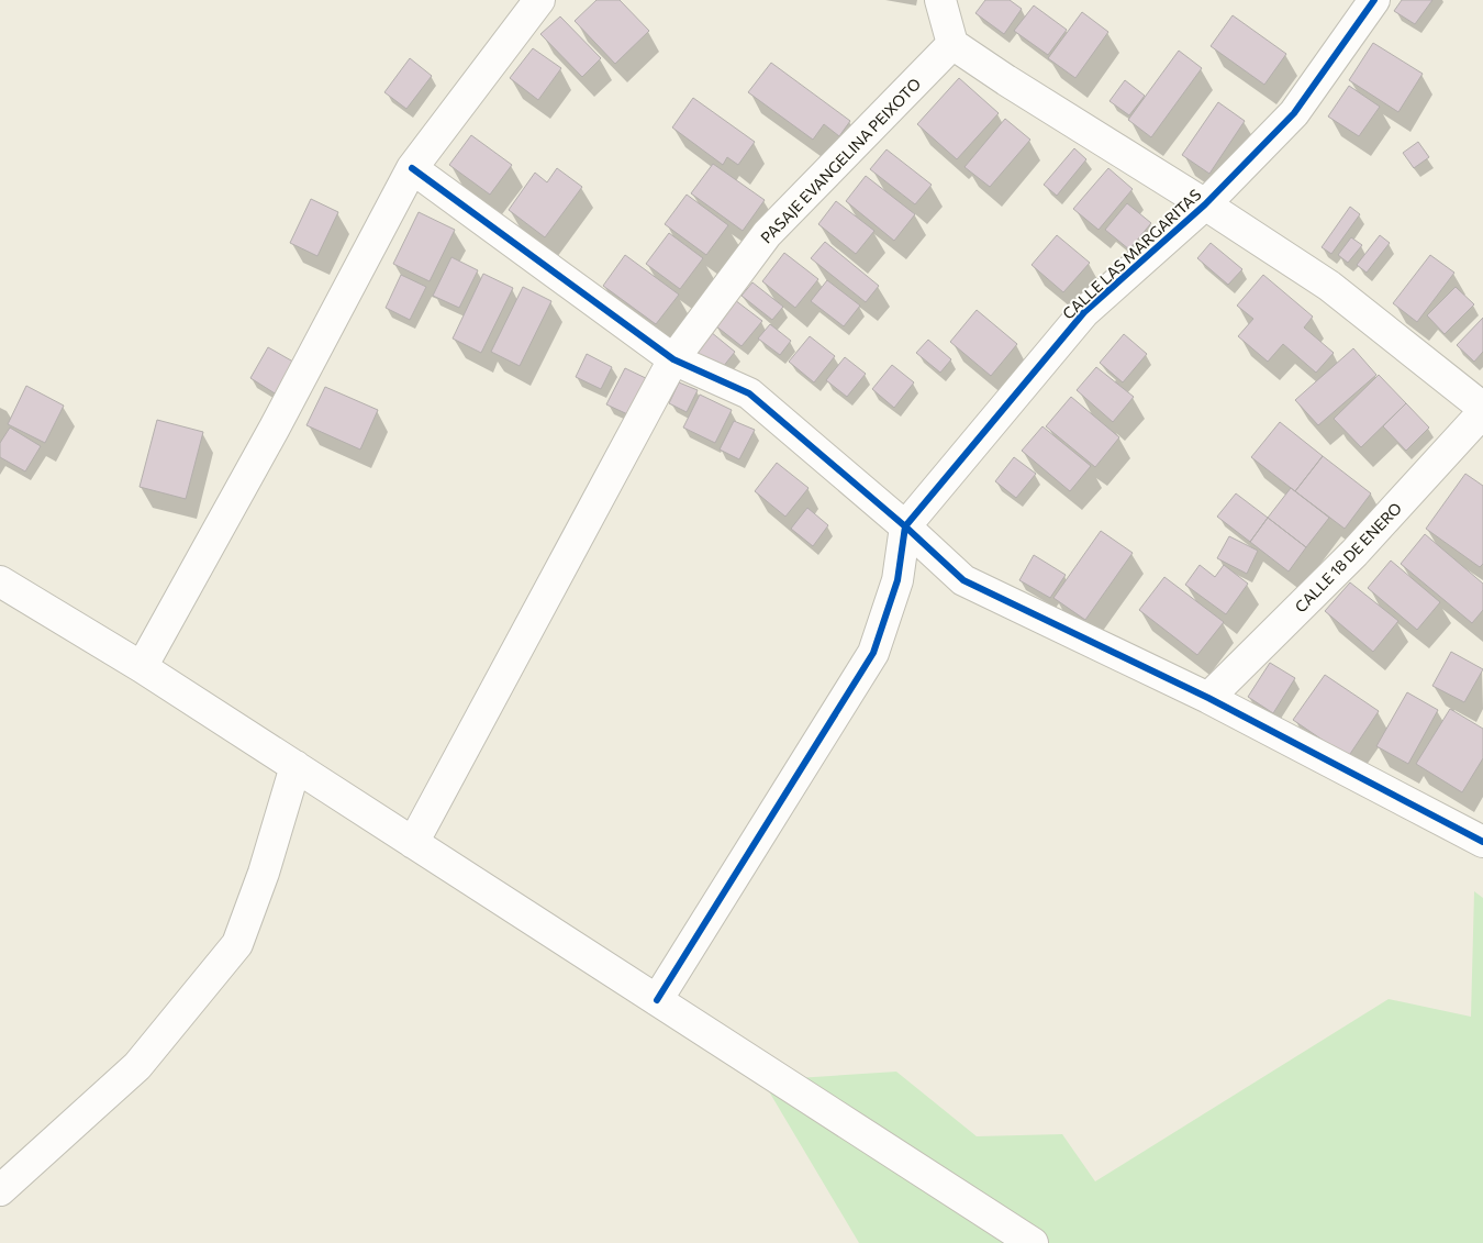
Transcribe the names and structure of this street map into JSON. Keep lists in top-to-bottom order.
{
  "streets": {
    "street": ["PASAJE EVANGELINA PEIXOTO", "CALLE LAS MARGARITAS", "CALLE 18 DE ENERO"]
  }
}
